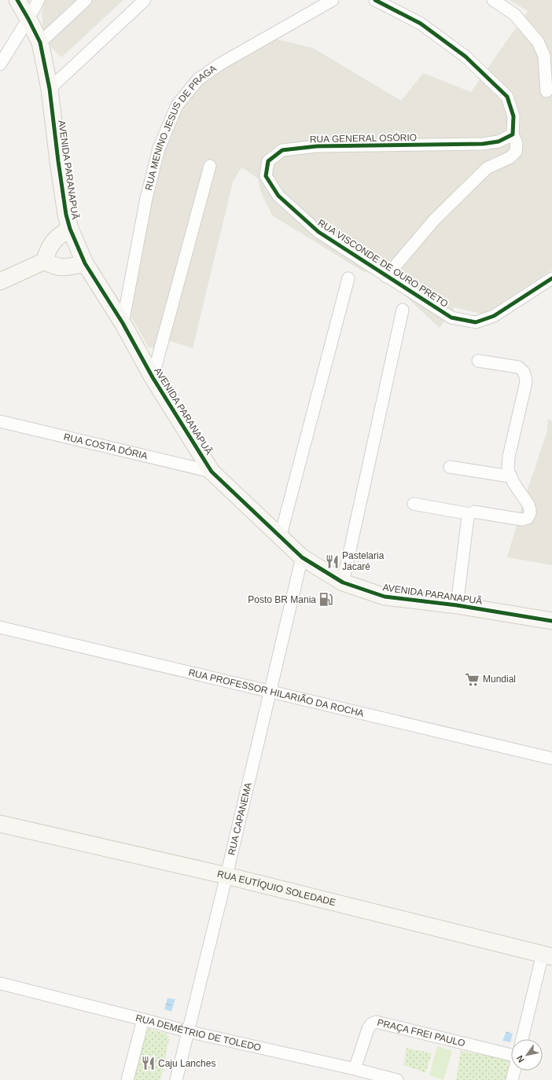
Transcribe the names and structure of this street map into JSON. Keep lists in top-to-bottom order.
{
  "streets": {
    "street": [
      "RUA MENINO JESUS DE PRAGA",
      "RUA GENERAL OSÓRIO",
      "AVENIDA PARANAPUÃ",
      "RUA VISCONDE DE OURO PRETO",
      "RUA COSTA DÓRIA",
      "RUA PROFESSOR HILARIÃO DA ROCHA",
      "RUA CAPANEMA",
      "RUA EUTÍQUIO SOLEDADE",
      "RUA DEMÉTRIO DE TOLEDO",
      "PRAÇA FREI PAULO"
    ]
  },
  "crossings": [
    ["RUA MENINO JESUS DE PRAGA", "AVENIDA PARANAPUÃ"],
    ["RUA GENERAL OSÓRIO", "RUA VISCONDE DE OURO PRETO"],
    ["AVENIDA PARANAPUÃ", "RUA COSTA DÓRIA"],
    ["AVENIDA PARANAPUÃ", "RUA CAPANEMA"],
    ["RUA PROFESSOR HILARIÃO DA ROCHA", "RUA CAPANEMA"],
    ["RUA CAPANEMA", "RUA EUTÍQUIO SOLEDADE"],
    ["RUA CAPANEMA", "RUA DEMÉTRIO DE TOLEDO"],
    ["RUA DEMÉTRIO DE TOLEDO", "PRAÇA FREI PAULO"]
  ],
  "places": {
    "restaurant": ["Pastelaria Jacaré", "Caju Lanches"],
    "fuel station": ["Posto BR Mania"],
    "supermarket": ["Mundial"]
  },
  "north": "bottom left"
}
